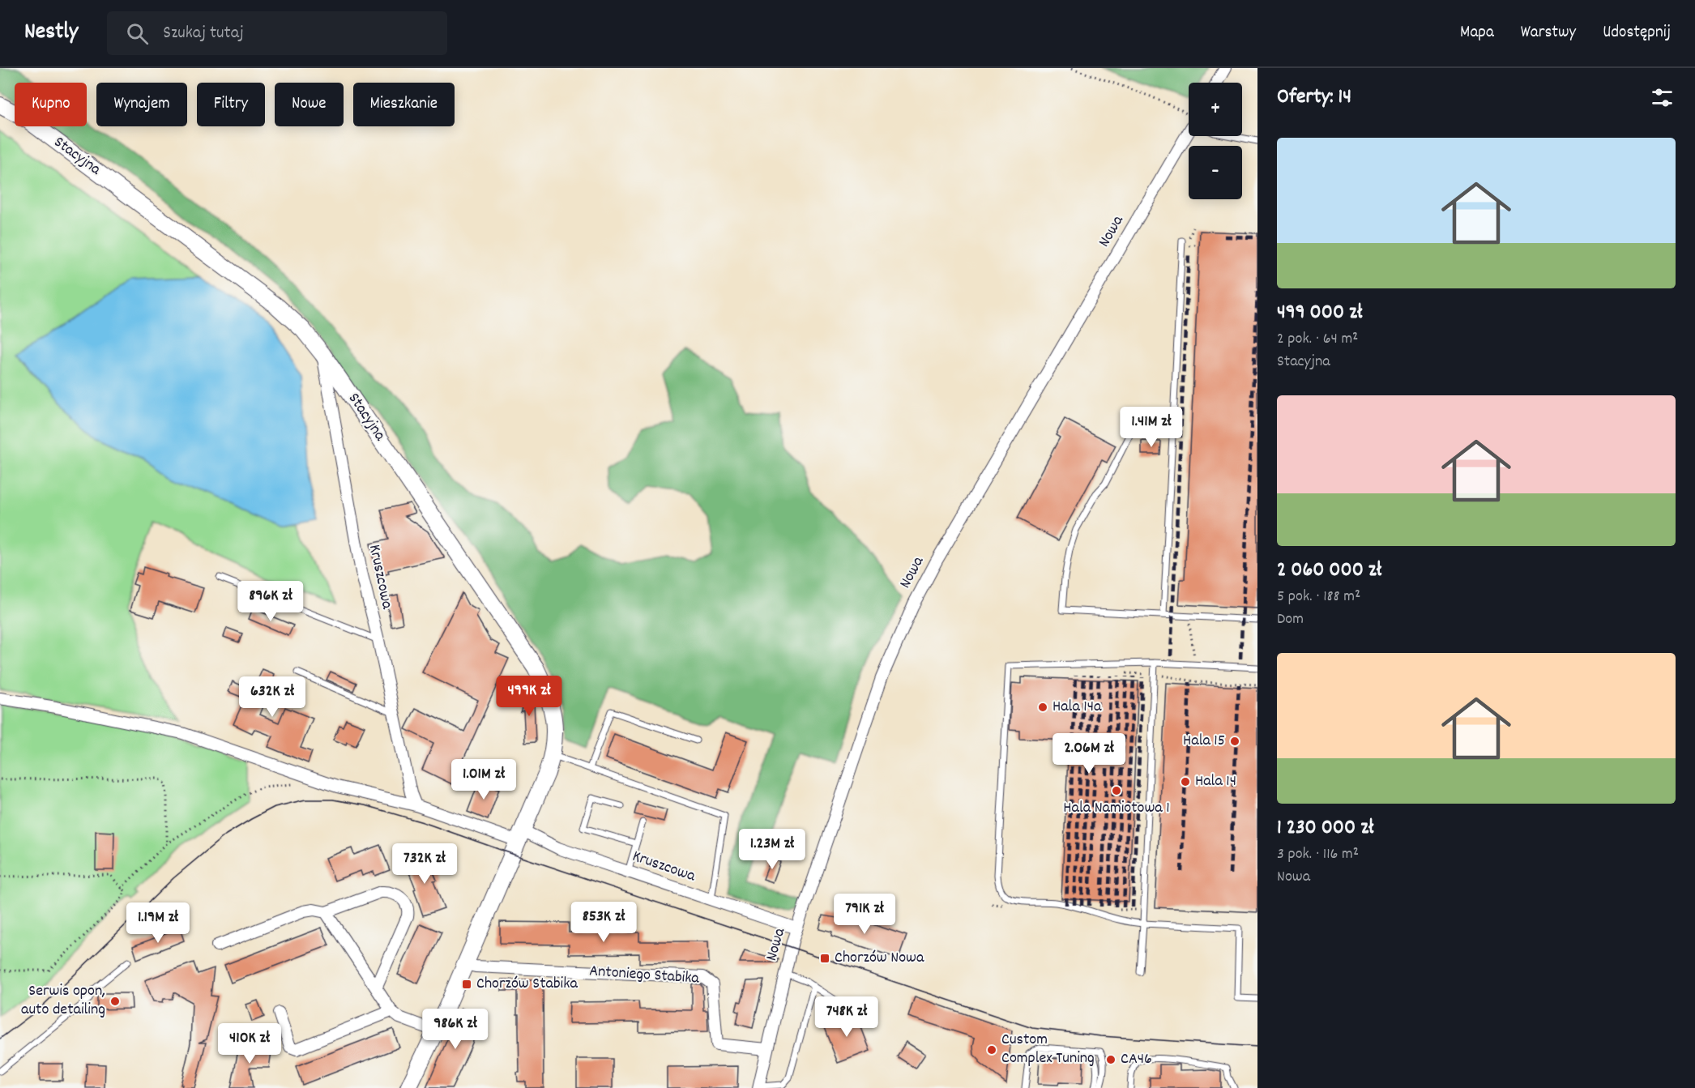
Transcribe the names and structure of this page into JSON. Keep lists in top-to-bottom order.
{
  "streets": {
    "street": [
      "Stacyjna",
      "Nowa",
      "Kruszcowa",
      "Antoniego Stabika"
    ]
  },
  "crossings": [
    ["Stacyjna", "Kruszcowa"],
    ["Nowa", "Kruszcowa"],
    ["Nowa", "Antoniego Stabika"]
  ],
  "places": {
    "other": [
      "Hala 14a",
      "Hala 15",
      "Hala 14",
      "Hala Namiotowa 1",
      "Serwis opon, auto detailing",
      "Custom Complex Tuning",
      "CA46"
    ],
    "transit": ["Chorzów Nowa", "Chorzów Stabika"]
  },
  "page": {
    "header": "Nestly",
    "search": "Szukaj tutaj",
    "nav": ["Mapa", "Warstwy", "Udostępnij"],
    "heading": "Oferty: 14",
    "map_buttons": ["+", "−"],
    "chip": [
      "Kupno",
      "Wynajem",
      "Filtry",
      "Nowe",
      "Mieszkanie"
    ],
    "list": [
      {
        "name": "499 000 zł",
        "note": "2 pok. · 64 m² · Stacyjna"
      },
      {
        "name": "2 060 000 zł",
        "note": "5 pok. · 188 m² · Dom"
      },
      {
        "name": "1 230 000 zł",
        "note": "3 pok. · 116 m² · Nowa"
      }
    ],
    "price": [
      "1.41M zł",
      "896K zł",
      "499K zł",
      "632K zł",
      "2.06M zł",
      "1.01M zł",
      "1.23M zł",
      "732K zł",
      "791K zł",
      "853K zł",
      "1.19M zł",
      "748K zł",
      "986K zł",
      "410K zł"
    ]
  }
}
